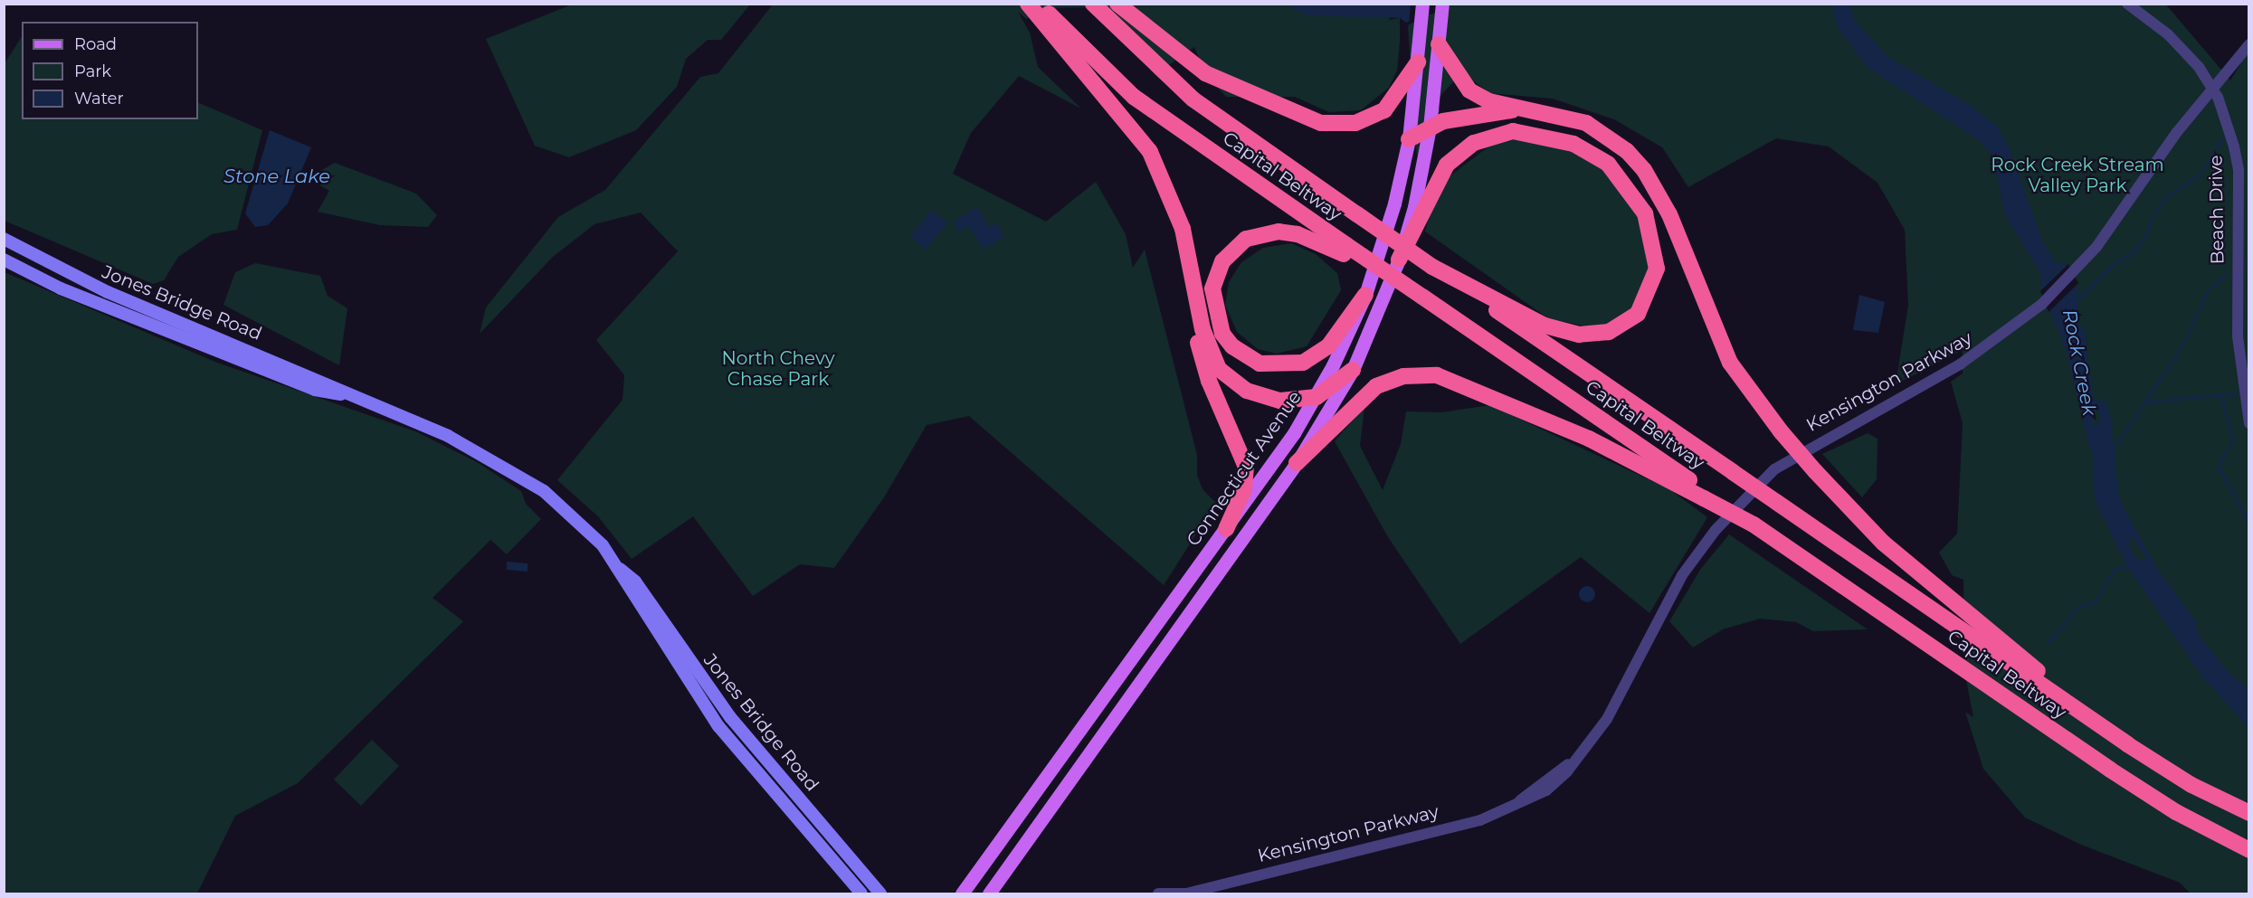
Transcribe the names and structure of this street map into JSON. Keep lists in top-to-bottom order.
{
  "streets": {
    "highway": ["Capital Beltway"],
    "main road": ["Jones Bridge Road", "Connecticut Avenue"],
    "street": ["Beach Drive", "Kensington Parkway"]
  },
  "crossings": [
    ["Beach Drive", "Kensington Parkway"]
  ],
  "water": ["Stone Lake", "Rock Creek"],
  "parks": ["Rock Creek Stream Valley Park", "North Chevy Chase Park"],
  "legend": ["Road", "Park", "Water"]
}
